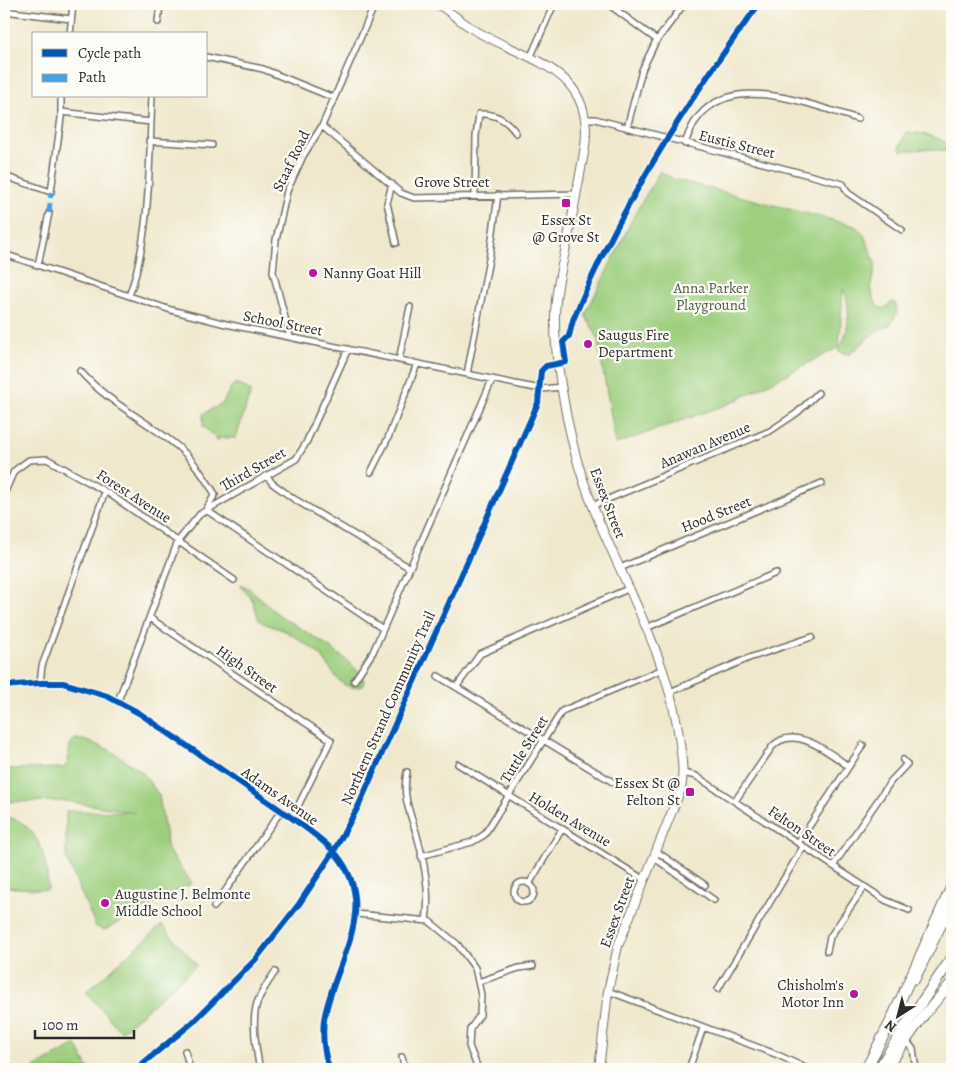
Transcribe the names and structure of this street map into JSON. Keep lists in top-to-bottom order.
{
  "streets": {
    "main road": ["Essex Street"],
    "street": [
      "Eustis Street",
      "Staaf Road",
      "Grove Street",
      "School Street",
      "Anawan Avenue",
      "Third Street",
      "Forest Avenue",
      "Hood Street",
      "High Street",
      "Tuttle Street",
      "Adams Avenue",
      "Holden Avenue",
      "Felton Street"
    ],
    "cycle path": ["Northern Strand Community Trail"]
  },
  "crossings": [
    ["Eustis Street", "Essex Street"],
    ["Staaf Road", "Grove Street"],
    ["Staaf Road", "School Street"],
    ["Grove Street", "Essex Street"],
    ["School Street", "Third Street"],
    ["School Street", "Essex Street"],
    ["Anawan Avenue", "Essex Street"],
    ["Third Street", "Forest Avenue"],
    ["Third Street", "High Street"],
    ["Third Street", "Adams Avenue"],
    ["Essex Street", "Hood Street"],
    ["Essex Street", "Tuttle Street"],
    ["Essex Street", "Holden Avenue"],
    ["Essex Street", "Felton Street"],
    ["High Street", "Adams Avenue"],
    ["Tuttle Street", "Holden Avenue"]
  ],
  "parks": ["Anna Parker Playground"],
  "places": {
    "transit": ["Essex St @ Grove St", "Essex St @ Felton St"],
    "other": [
      "Nanny Goat Hill",
      "Saugus Fire Department",
      "Augustine J. Belmonte Middle School",
      "Chisholm's Motor Inn"
    ]
  },
  "legend": ["Cycle path", "Path"],
  "scale_bar": "100 m",
  "north": "bottom left"
}
